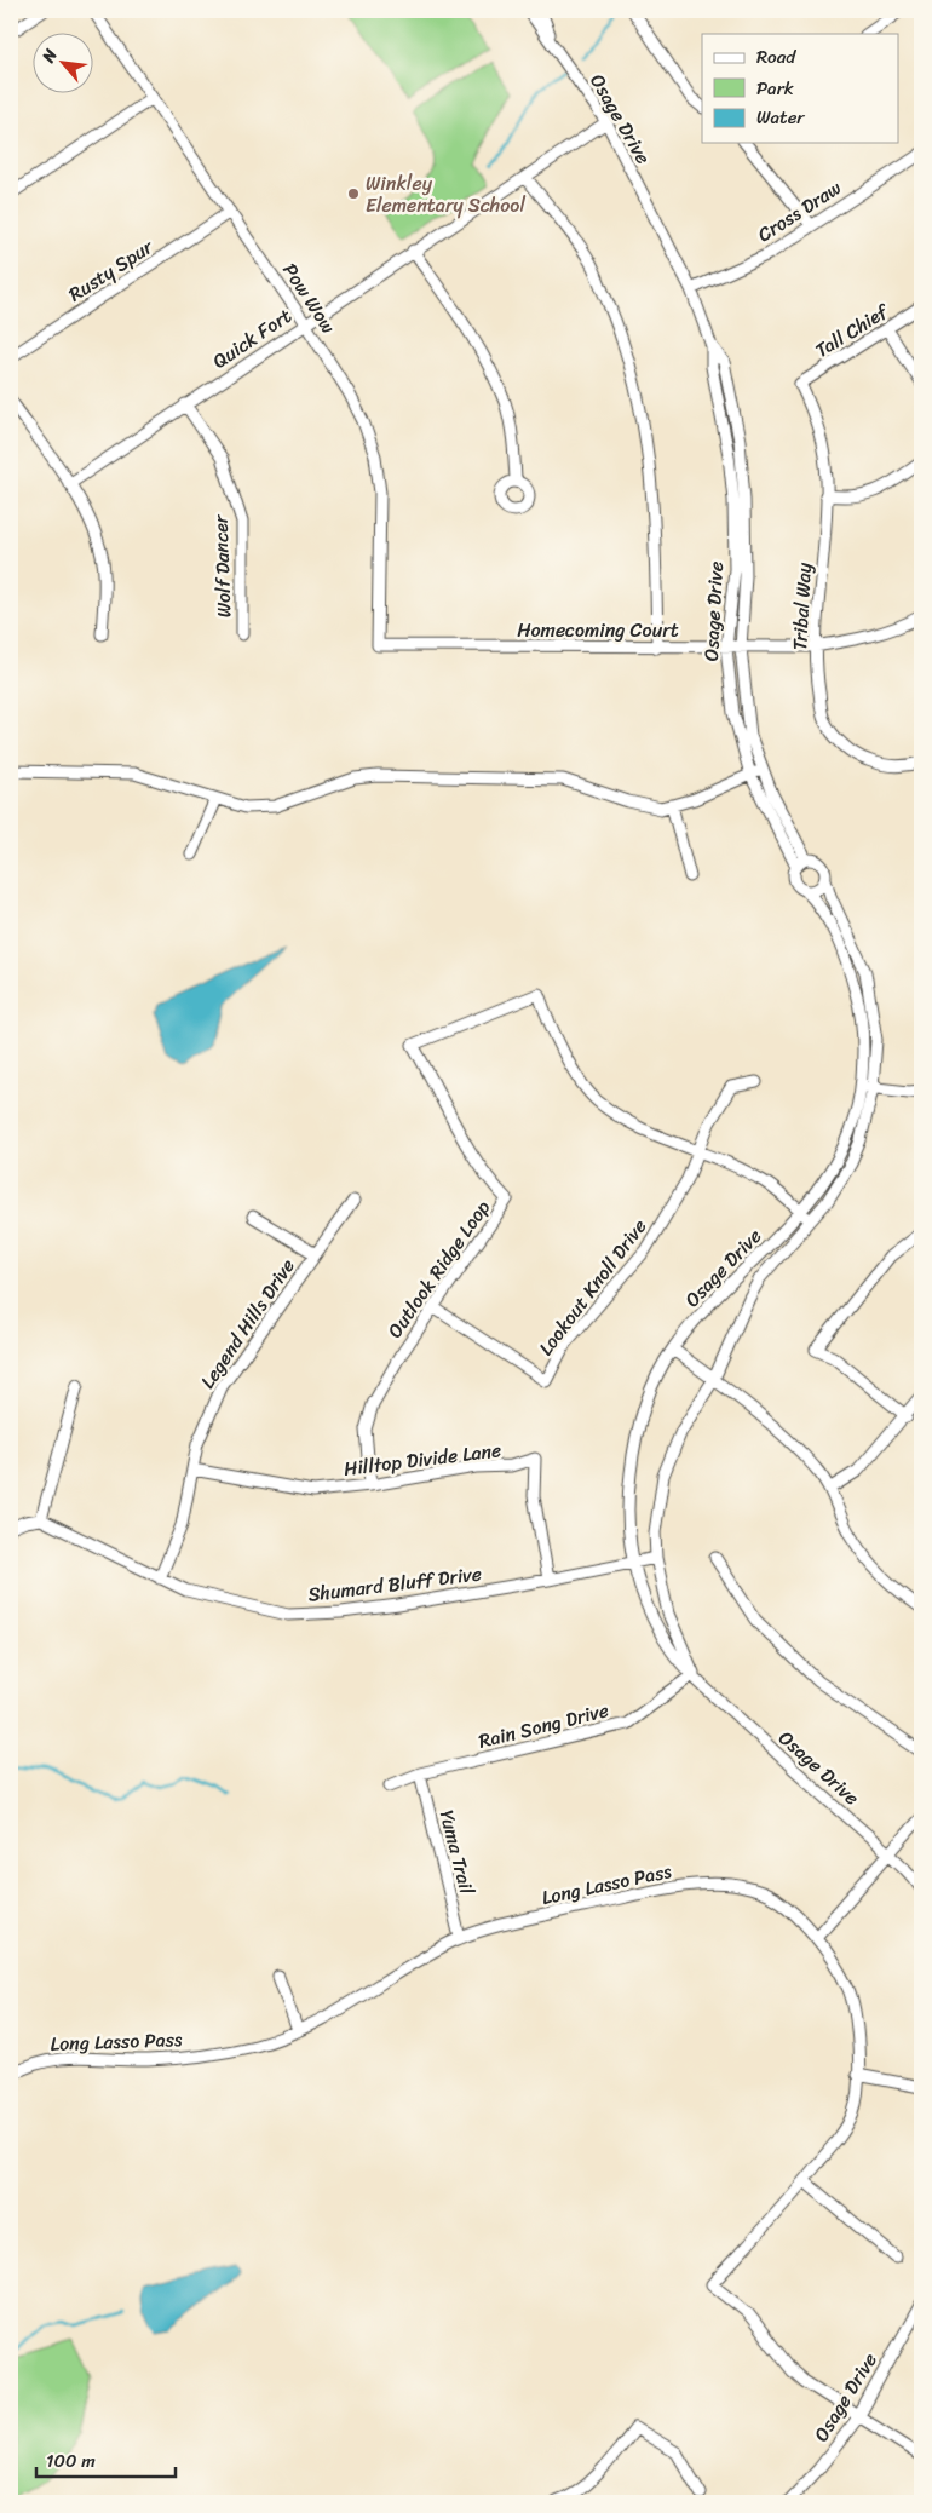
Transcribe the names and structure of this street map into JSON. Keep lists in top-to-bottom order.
{
  "streets": {
    "street": [
      "Osage Drive",
      "Cross Draw",
      "Rusty Spur",
      "Pow Wow",
      "Tall Chief",
      "Quick Fort",
      "Wolf Dancer",
      "Tribal Way",
      "Homecoming Court",
      "Outlook Ridge Loop",
      "Lookout Knoll Drive",
      "Legend Hills Drive",
      "Hilltop Divide Lane",
      "Shumard Bluff Drive",
      "Rain Song Drive",
      "Yuma Trail",
      "Long Lasso Pass"
    ]
  },
  "crossings": [
    ["Osage Drive", "Cross Draw"],
    ["Osage Drive", "Quick Fort"],
    ["Osage Drive", "Homecoming Court"],
    ["Osage Drive", "Shumard Bluff Drive"],
    ["Osage Drive", "Rain Song Drive"],
    ["Osage Drive", "Long Lasso Pass"],
    ["Rusty Spur", "Pow Wow"],
    ["Pow Wow", "Quick Fort"],
    ["Pow Wow", "Homecoming Court"],
    ["Tall Chief", "Tribal Way"],
    ["Quick Fort", "Wolf Dancer"],
    ["Tribal Way", "Homecoming Court"],
    ["Outlook Ridge Loop", "Lookout Knoll Drive"],
    ["Outlook Ridge Loop", "Hilltop Divide Lane"],
    ["Legend Hills Drive", "Hilltop Divide Lane"],
    ["Legend Hills Drive", "Shumard Bluff Drive"],
    ["Hilltop Divide Lane", "Shumard Bluff Drive"],
    ["Rain Song Drive", "Yuma Trail"],
    ["Yuma Trail", "Long Lasso Pass"]
  ],
  "places": ["Winkley Elementary School"],
  "legend": ["Road", "Park", "Water"],
  "scale_bar": "100 m",
  "north": "top left"
}
